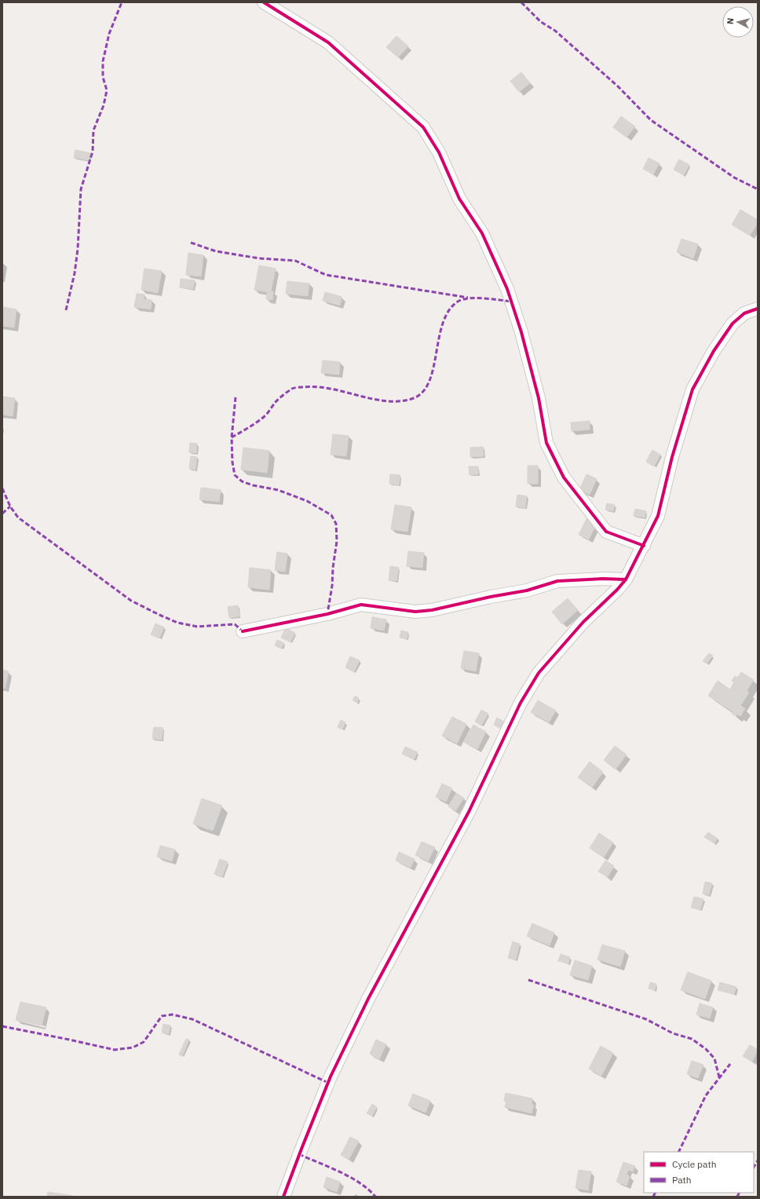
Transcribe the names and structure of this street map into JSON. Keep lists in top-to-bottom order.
{
  "legend": ["Cycle path", "Path"],
  "north": "left"
}
